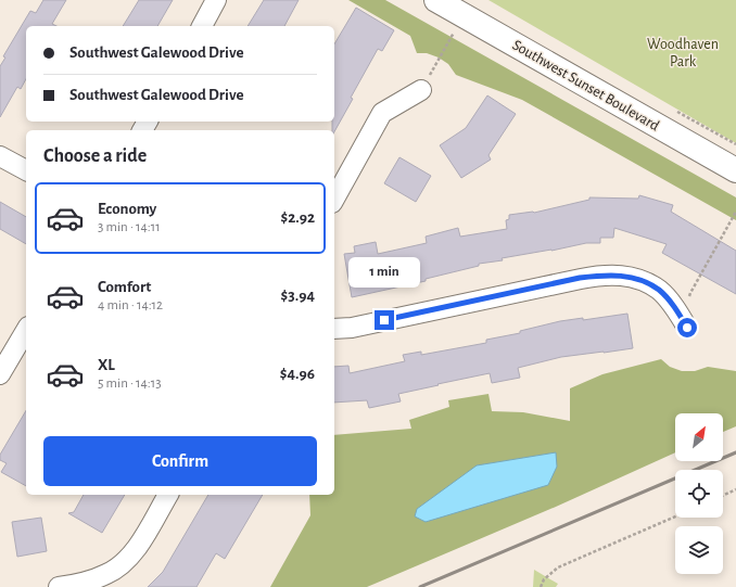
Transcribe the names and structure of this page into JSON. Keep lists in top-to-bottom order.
{
  "streets": {
    "main road": ["Southwest Sunset Boulevard"]
  },
  "parks": ["Woodhaven Park"],
  "north": "top right",
  "page": {
    "banner": ["Southwest Galewood Drive", "Southwest Galewood Drive"],
    "heading": "Choose a ride",
    "list": [
      {
        "name": "Economy",
        "note": "3 min · 14:11",
        "value": "$2.92"
      },
      {
        "name": "Comfort",
        "note": "4 min · 14:12",
        "value": "$3.94"
      },
      {
        "name": "XL",
        "note": "5 min · 14:13",
        "value": "$4.96"
      }
    ],
    "bubble": "1 min",
    "buttons": "Confirm"
  }
}
